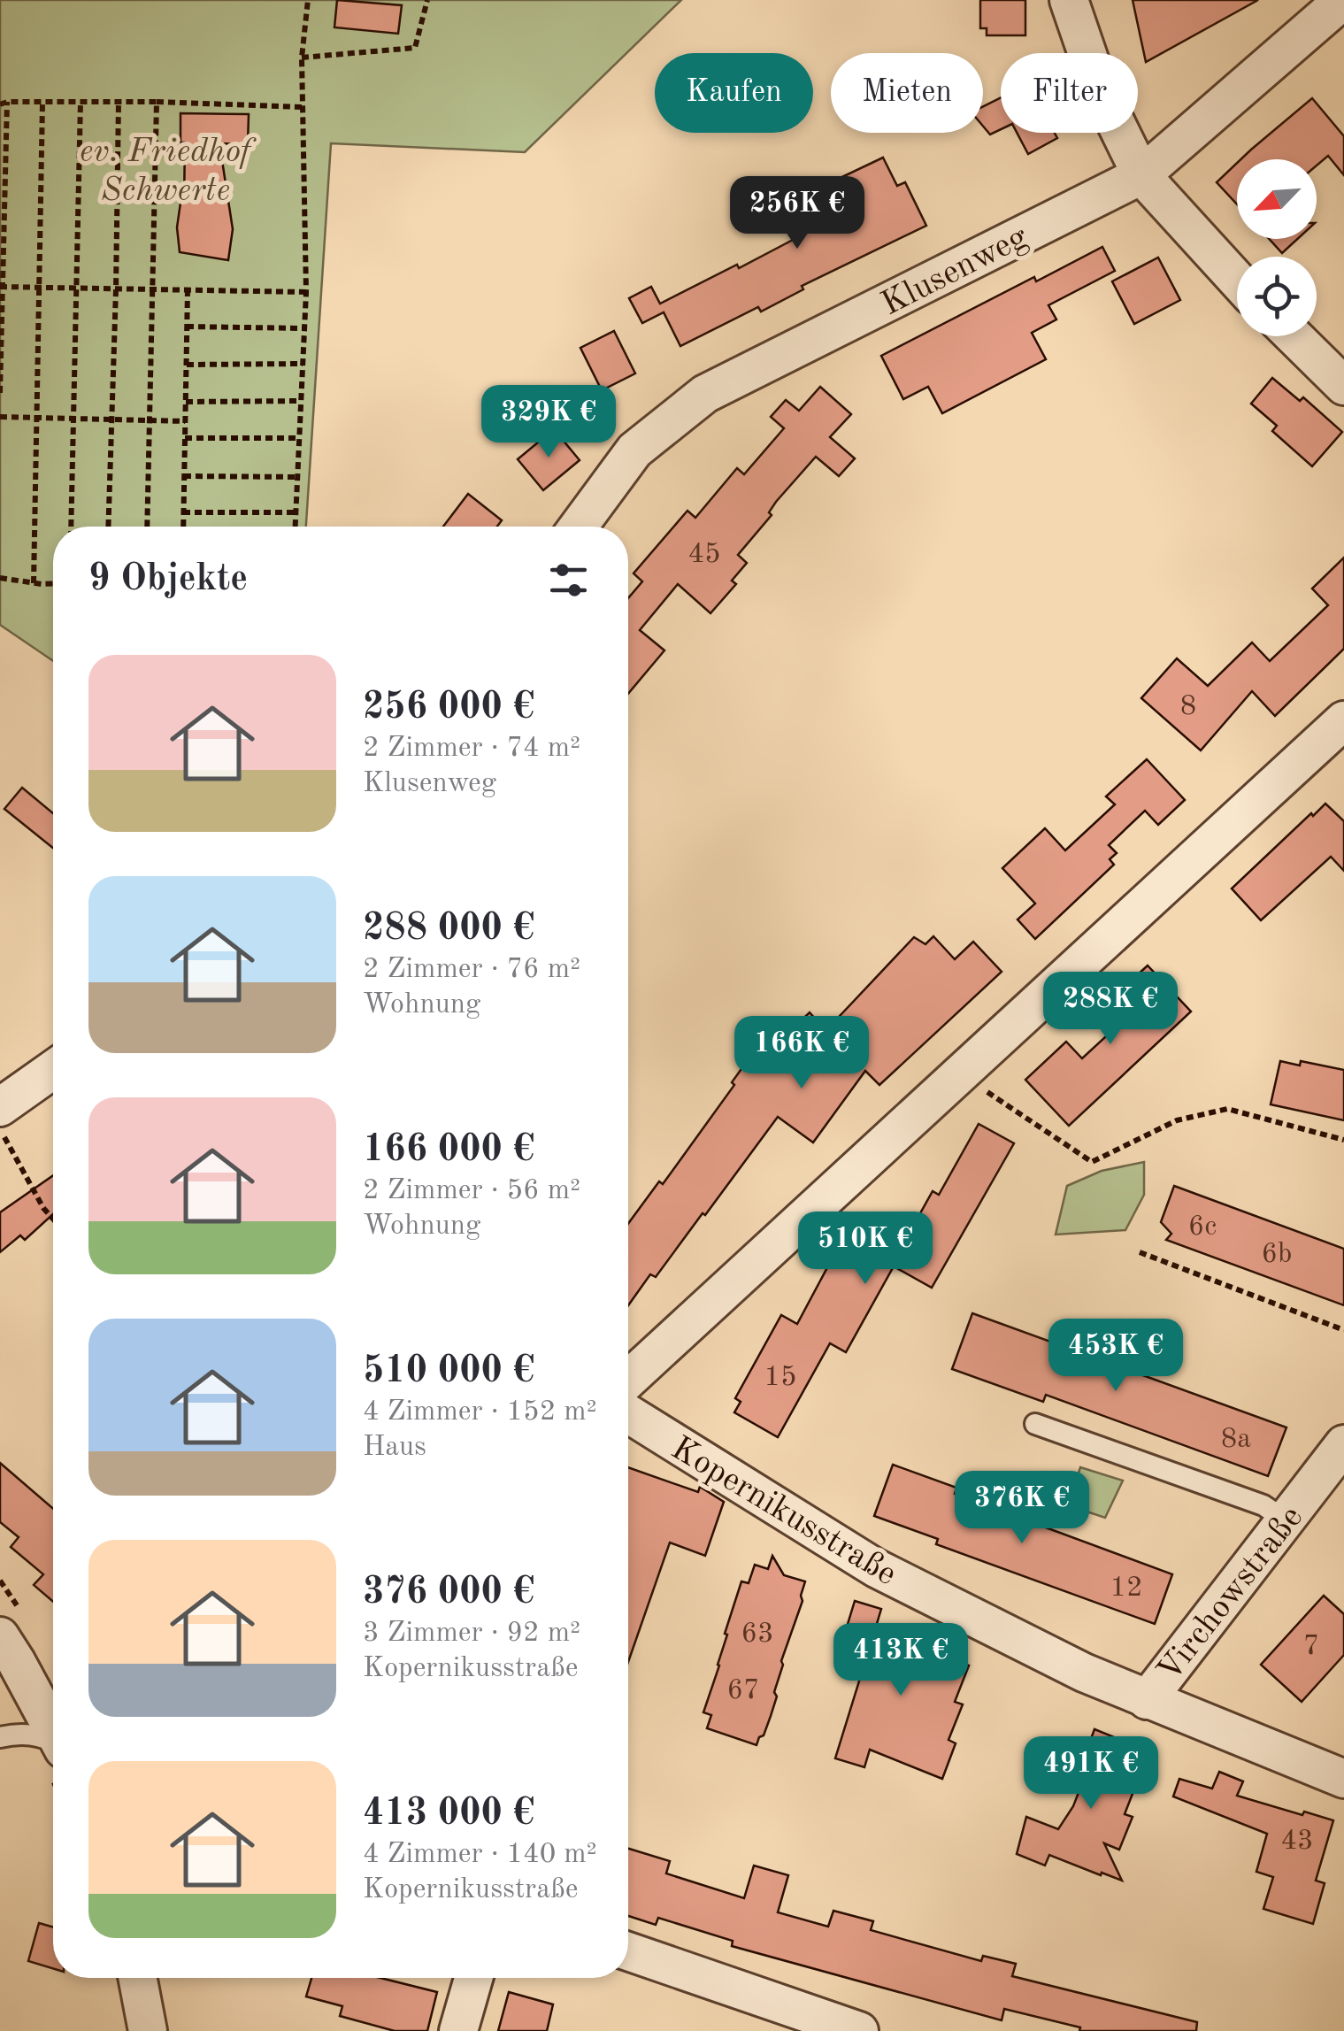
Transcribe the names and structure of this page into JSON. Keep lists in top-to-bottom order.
{
  "streets": {
    "street": ["Klusenweg", "Kopernikusstraße", "Virchowstraße"]
  },
  "crossings": [
    ["Kopernikusstraße", "Virchowstraße"]
  ],
  "parks": ["ev. Friedhof Schwerte"],
  "house_numbers": [
    "45",
    "8",
    "6c",
    "6b",
    "15",
    "8a",
    "12",
    "63",
    "7",
    "67",
    "43"
  ],
  "north": "bottom left",
  "page": {
    "chip": ["Kaufen", "Mieten", "Filter"],
    "price": [
      "256K €",
      "329K €",
      "288K €",
      "166K €",
      "510K €",
      "453K €",
      "376K €",
      "413K €",
      "491K €"
    ],
    "heading": "9 Objekte",
    "list": [
      {
        "name": "256 000 €",
        "note": "2 Zimmer · 74 m² · Klusenweg"
      },
      {
        "name": "288 000 €",
        "note": "2 Zimmer · 76 m² · Wohnung"
      },
      {
        "name": "166 000 €",
        "note": "2 Zimmer · 56 m² · Wohnung"
      },
      {
        "name": "510 000 €",
        "note": "4 Zimmer · 152 m² · Haus"
      },
      {
        "name": "376 000 €",
        "note": "3 Zimmer · 92 m² · Kopernikusstraße"
      },
      {
        "name": "413 000 €",
        "note": "4 Zimmer · 140 m² · Kopernikusstraße"
      }
    ]
  }
}
